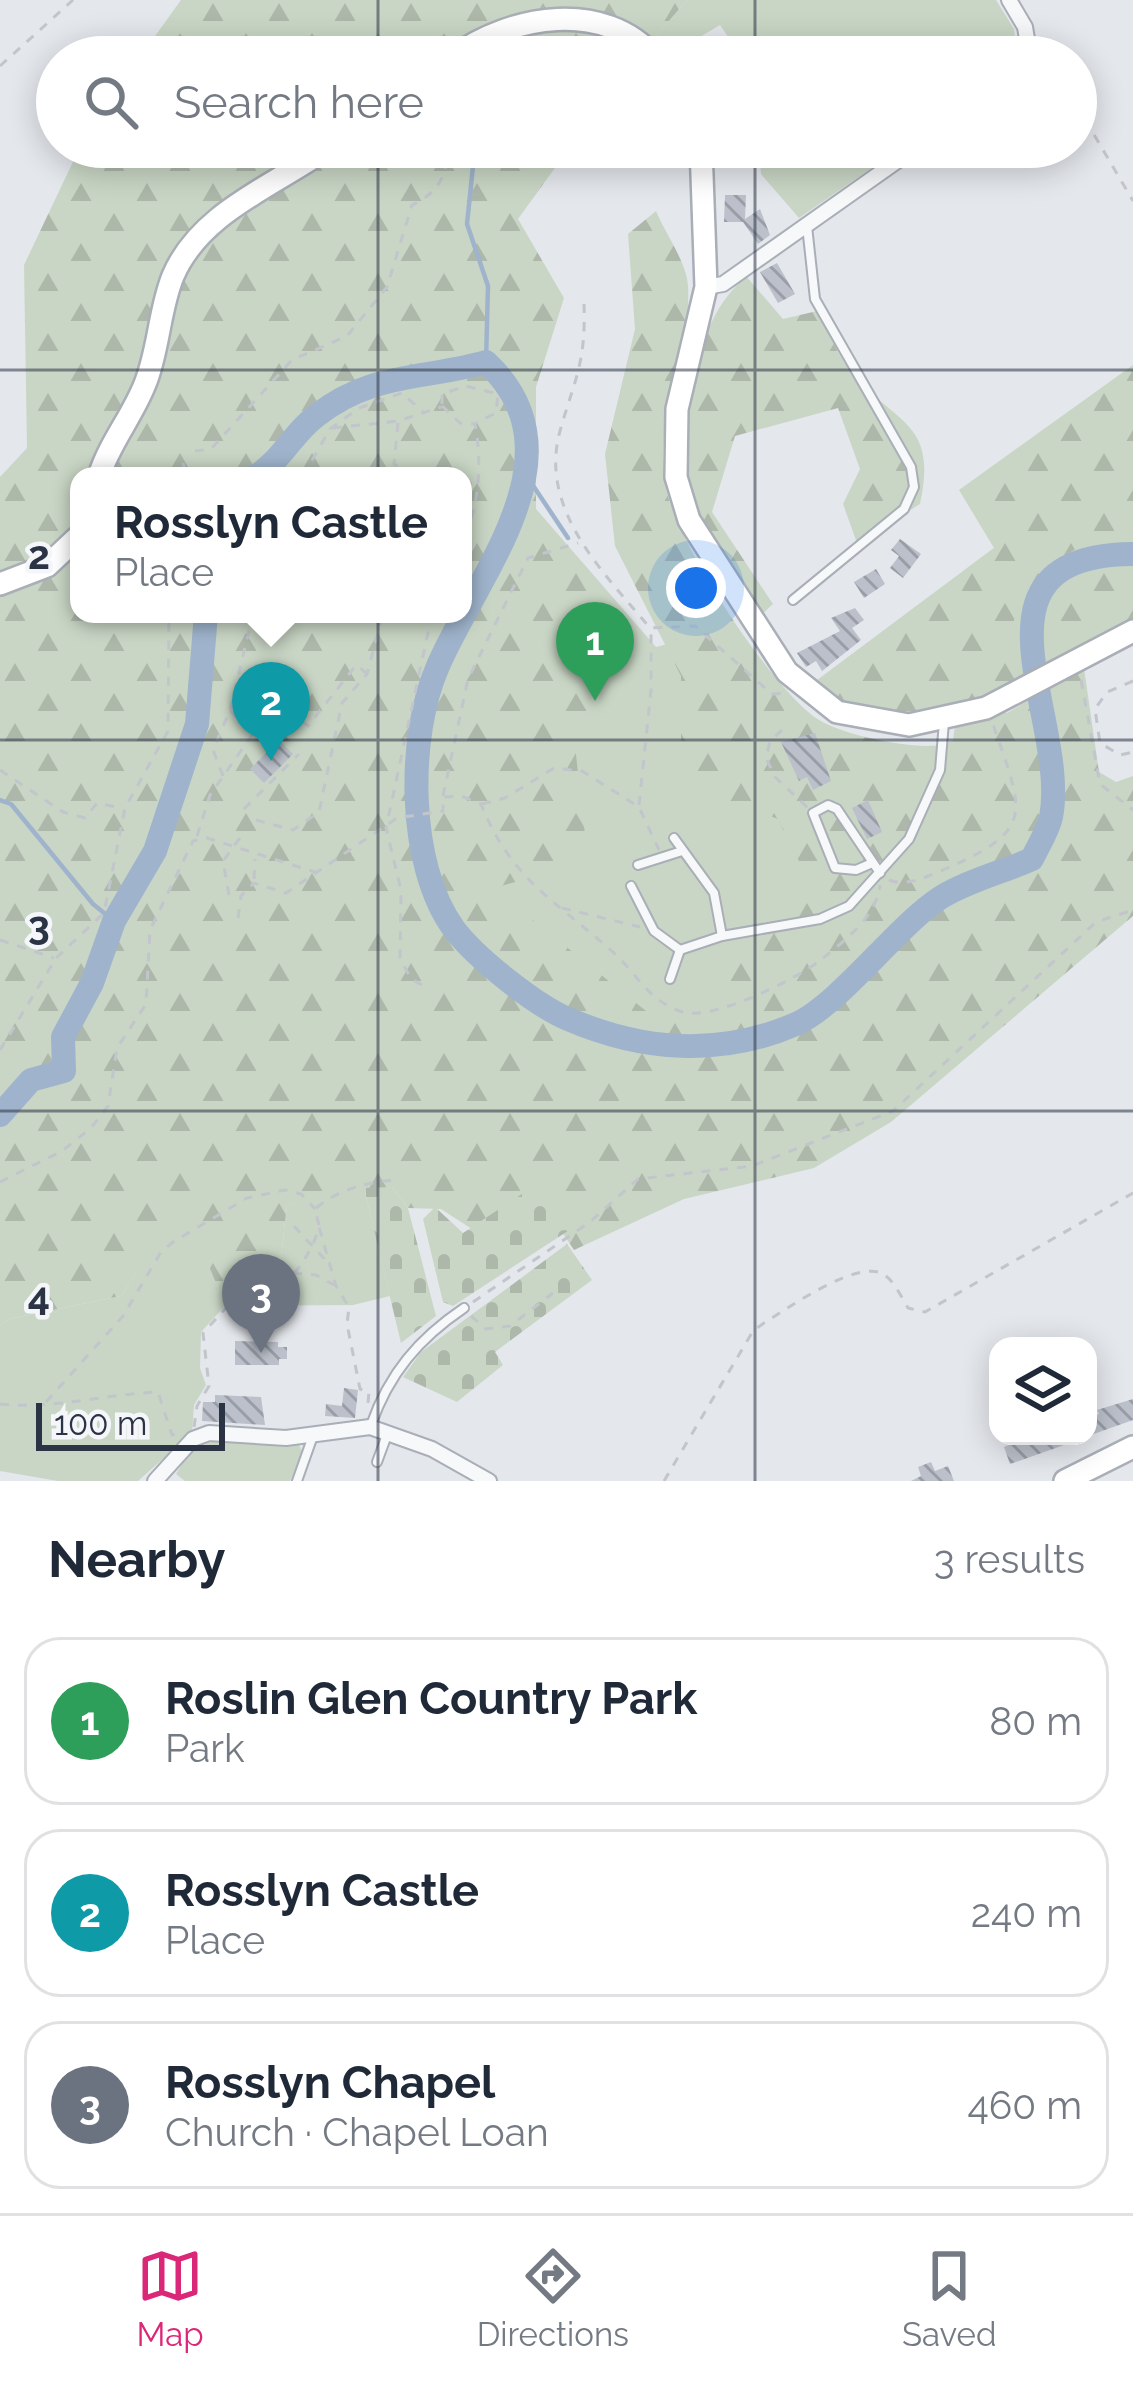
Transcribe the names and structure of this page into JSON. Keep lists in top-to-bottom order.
{
  "scale_bar": "100 m",
  "page": {
    "search": "Search here",
    "popup": ["Rosslyn Castle", "Place"],
    "pins": ["1", "2", "3"],
    "scale": "100 m",
    "heading": ["Nearby", "3 results"],
    "list": [
      {
        "mark": "1",
        "name": "Roslin Glen Country Park",
        "note": "Park",
        "value": "80 m"
      },
      {
        "mark": "2",
        "name": "Rosslyn Castle",
        "note": "Place",
        "value": "240 m"
      },
      {
        "mark": "3",
        "name": "Rosslyn Chapel",
        "note": "Church · Chapel Loan",
        "value": "460 m"
      }
    ],
    "nav": ["Map", "Directions", "Saved"]
  },
  "grid": {
    "rows": ["2", "3", "4"]
  }
}
